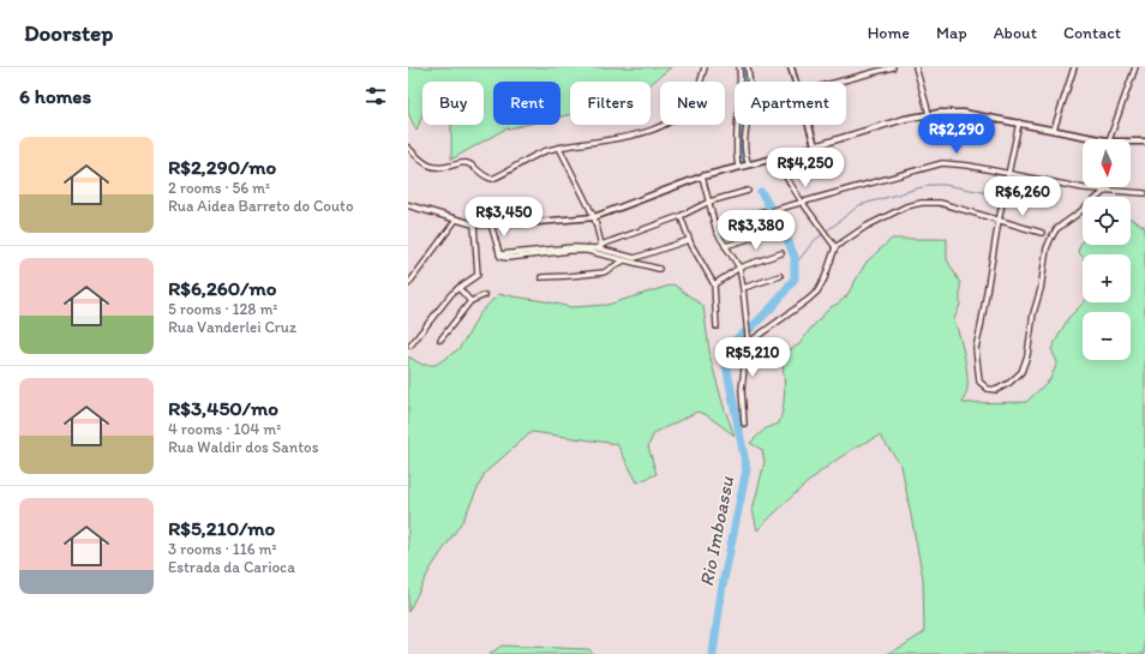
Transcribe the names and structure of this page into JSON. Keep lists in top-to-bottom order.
{
  "water": ["Rio Imboassu"],
  "north": "bottom",
  "page": {
    "header": "Doorstep",
    "nav": [
      "Home",
      "Map",
      "About",
      "Contact"
    ],
    "heading": "6 homes",
    "chip": [
      "Buy",
      "Rent",
      "Filters",
      "New",
      "Apartment"
    ],
    "price": [
      "R$2,290",
      "R$4,250",
      "R$6,260",
      "R$3,450",
      "R$3,380",
      "R$5,210"
    ],
    "list": [
      {
        "name": "R$2,290/mo",
        "note": "2 rooms · 56 m² · Rua Aidea Barreto do Couto"
      },
      {
        "name": "R$6,260/mo",
        "note": "5 rooms · 128 m² · Rua Vanderlei Cruz"
      },
      {
        "name": "R$3,450/mo",
        "note": "4 rooms · 104 m² · Rua Waldir dos Santos"
      },
      {
        "name": "R$5,210/mo",
        "note": "3 rooms · 116 m² · Estrada da Carioca"
      }
    ],
    "map_buttons": ["+", "−"]
  }
}
